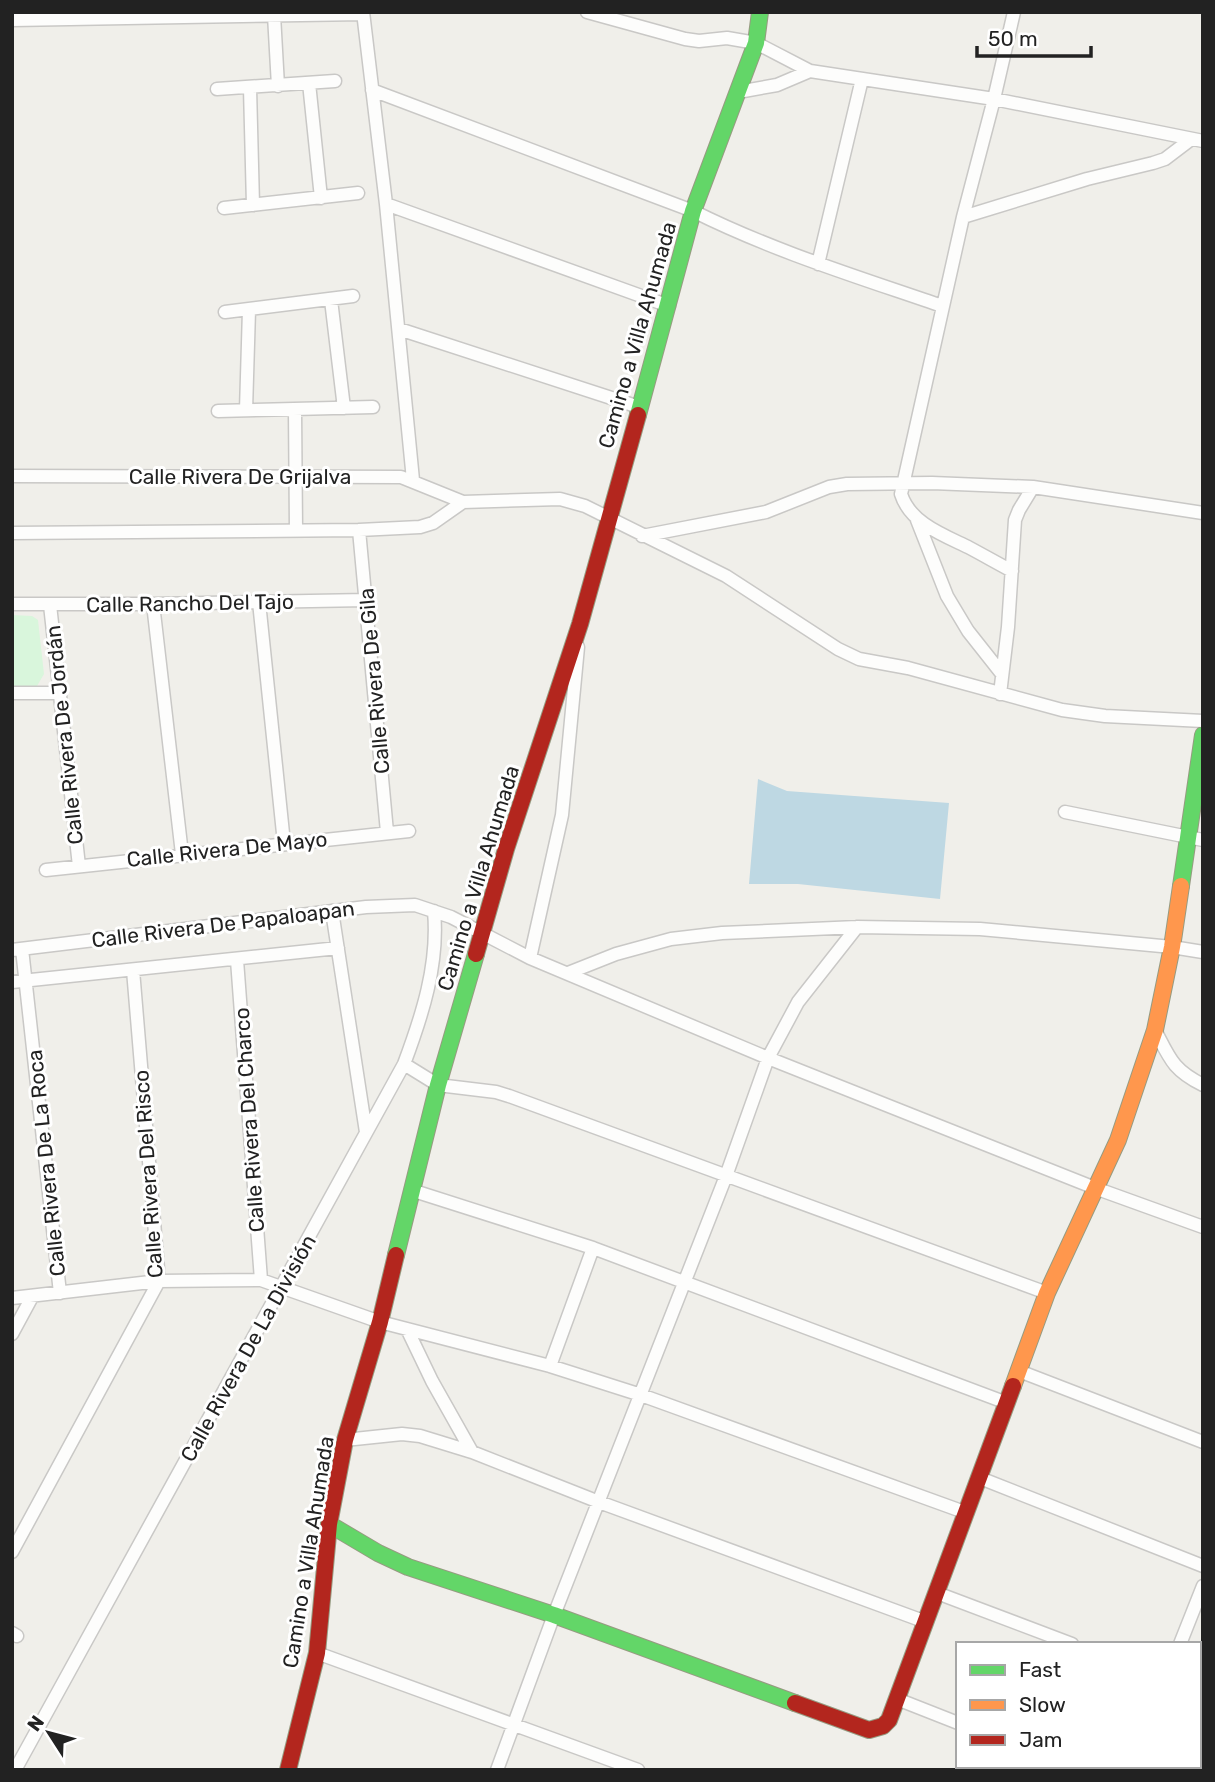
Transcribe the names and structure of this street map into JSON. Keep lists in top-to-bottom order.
{
  "streets": {
    "street": [
      "Camino a Villa Ahumada",
      "Calle Rivera De Grijalva",
      "Calle Rancho Del Tajo",
      "Calle Rivera De Gila",
      "Calle Rivera De Jordán",
      "Calle Rivera De Mayo",
      "Calle Rivera De Papaloapan",
      "Calle Rivera Del Charco",
      "Calle Rivera De La Roca",
      "Calle Rivera Del Risco",
      "Calle Rivera De La División"
    ]
  },
  "crossings": [
    ["Camino a Villa Ahumada", "Calle Rivera De Papaloapan"],
    ["Calle Rancho Del Tajo", "Calle Rivera De Gila"],
    ["Calle Rancho Del Tajo", "Calle Rivera De Jordán"],
    ["Calle Rivera De Gila", "Calle Rivera De Mayo"],
    ["Calle Rivera De Jordán", "Calle Rivera De Mayo"],
    ["Calle Rivera De Papaloapan", "Calle Rivera De La Roca"],
    ["Calle Rivera De Papaloapan", "Calle Rivera De La División"]
  ],
  "legend": ["Fast", "Slow", "Jam"],
  "scale_bar": "50 m",
  "north": "top left"
}
